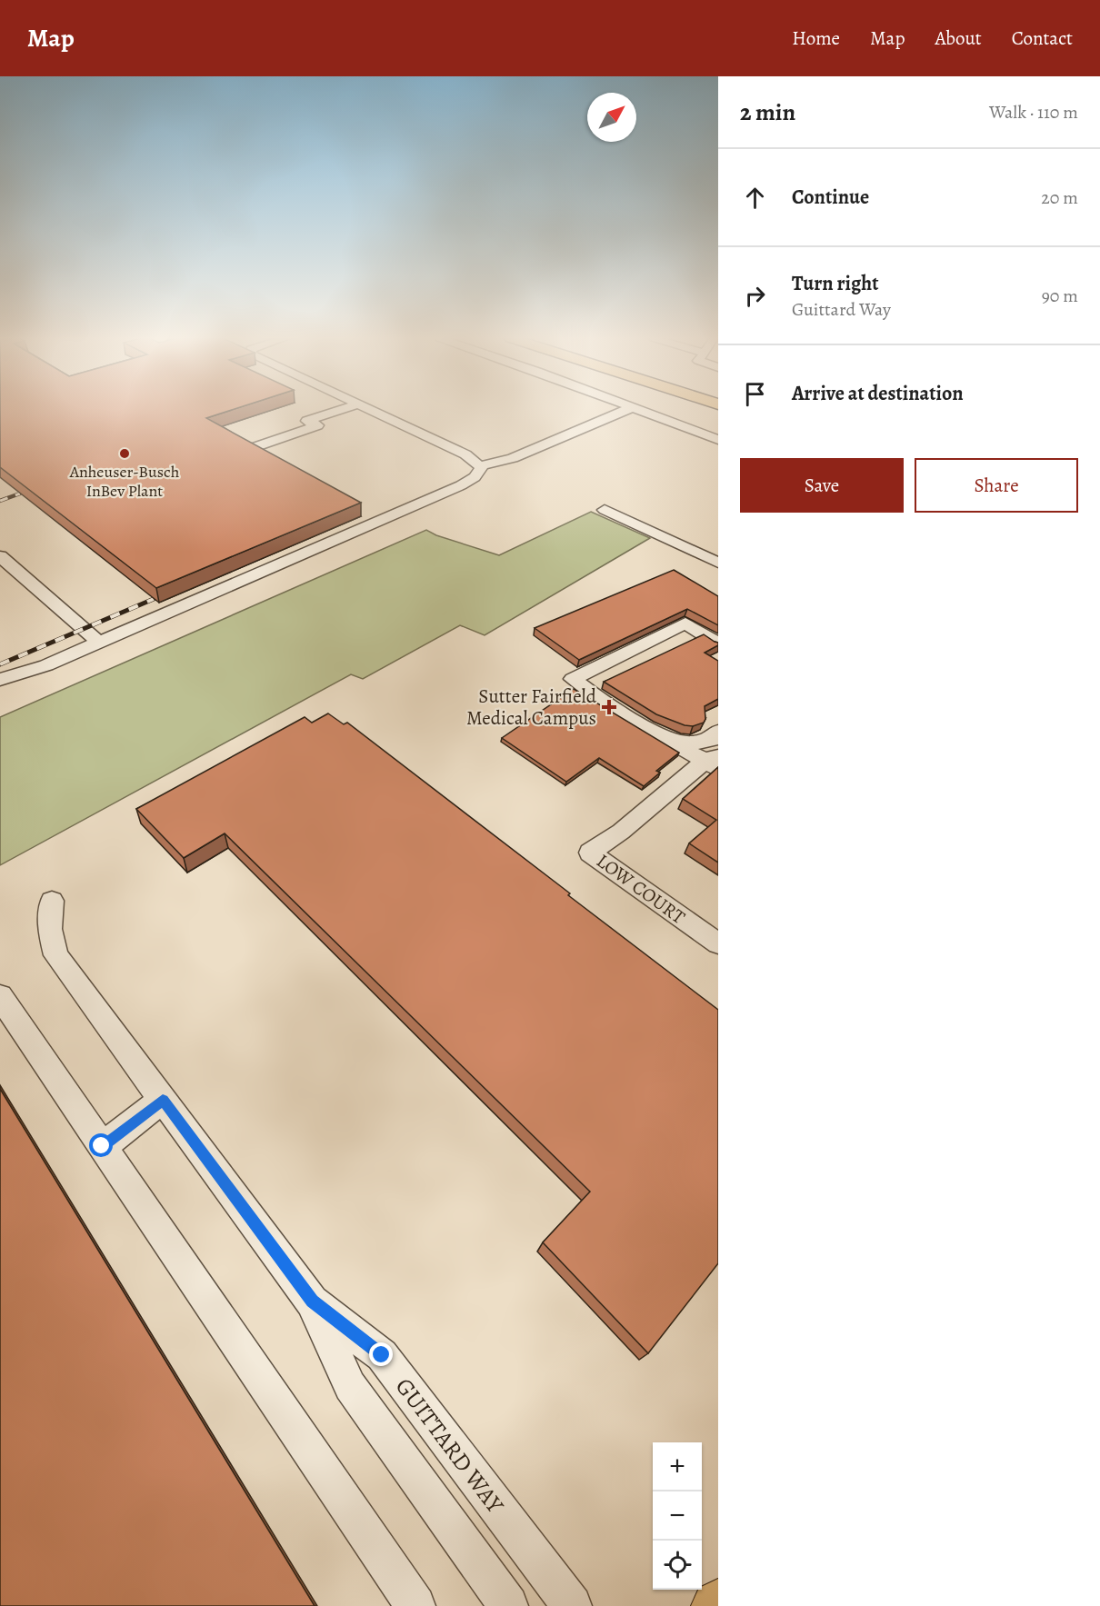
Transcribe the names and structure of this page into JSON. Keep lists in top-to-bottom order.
{
  "streets": {
    "street": ["LOW COURT", "GUITTARD WAY"]
  },
  "places": {
    "other": ["Anheuser-Busch InBev Plant"],
    "health": ["Sutter Fairfield Medical Campus"]
  },
  "north": "top right",
  "page": {
    "header": "Map",
    "nav": [
      "Home",
      "Map",
      "About",
      "Contact"
    ],
    "heading": ["2 min", "Walk · 110 m"],
    "list": [
      ["Continue", "20 m"],
      ["Turn right", "Guittard Way", "90 m"],
      "Arrive at destination"
    ],
    "buttons": ["Save", "Share"],
    "map_buttons": ["+", "−"]
  }
}
